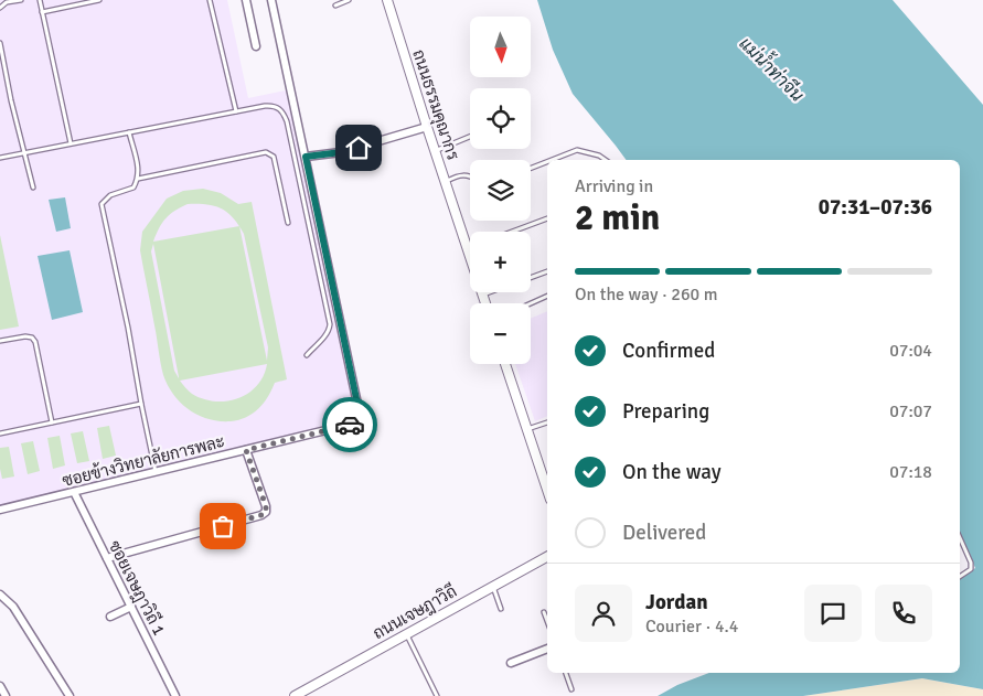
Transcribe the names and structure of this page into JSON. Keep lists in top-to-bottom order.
{
  "streets": {
    "street": [
      "ถนนธรรมคุณากร",
      "ซอยข้างวิทยาลัยการพละ",
      "ซอยเจษฎาวิถี 1",
      "ถนนเจษฎาวิถี"
    ]
  },
  "crossings": [
    ["ซอยข้างวิทยาลัยการพละ", "ซอยเจษฎาวิถี 1"]
  ],
  "water": ["แม่น้ำท่าจีน"],
  "north": "bottom",
  "page": {
    "map_buttons": ["+", "−"],
    "heading": ["2 min", "Arriving in", "07:31–07:36"],
    "panel": ["Jordan", "Courier · 4.4"],
    "bar": "On the way · 260 m",
    "list": [
      ["Confirmed", "07:04"],
      ["Preparing", "07:07"],
      ["On the way", "07:18"],
      "Delivered"
    ]
  }
}
